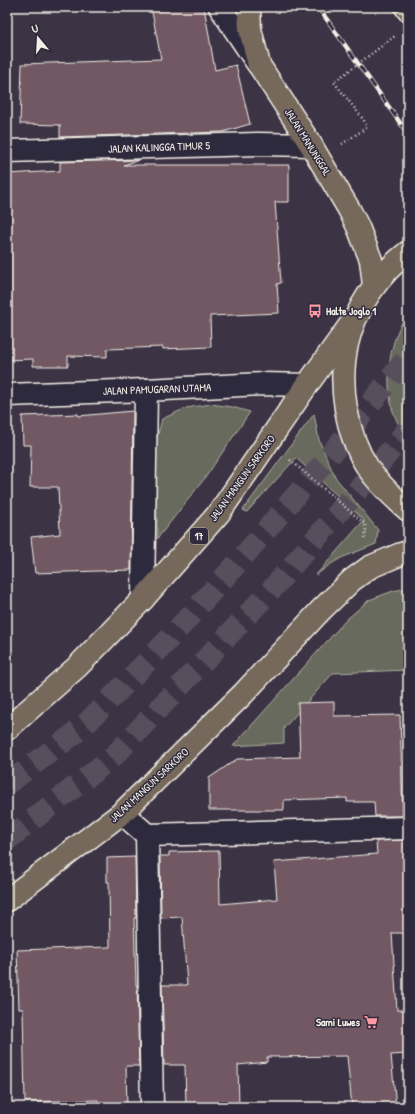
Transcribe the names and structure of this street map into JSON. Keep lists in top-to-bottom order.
{
  "streets": {
    "main road": ["JALAN MANUNGGAL", "JALAN MANGUN SARKORO", "17"],
    "street": ["JALAN KALINGGA TIMUR 5", "JALAN PAMUGARAN UTAMA"]
  },
  "crossings": [
    ["JALAN MANUNGGAL", "JALAN KALINGGA TIMUR 5"],
    ["JALAN MANUNGGAL", "17"],
    ["JALAN PAMUGARAN UTAMA", "JALAN MANGUN SARKORO"],
    ["JALAN MANGUN SARKORO", "17"]
  ],
  "places": {
    "bus stop": ["Halte Joglo 1"],
    "supermarket": ["Sami Luwes"]
  },
  "north": "top"
}
